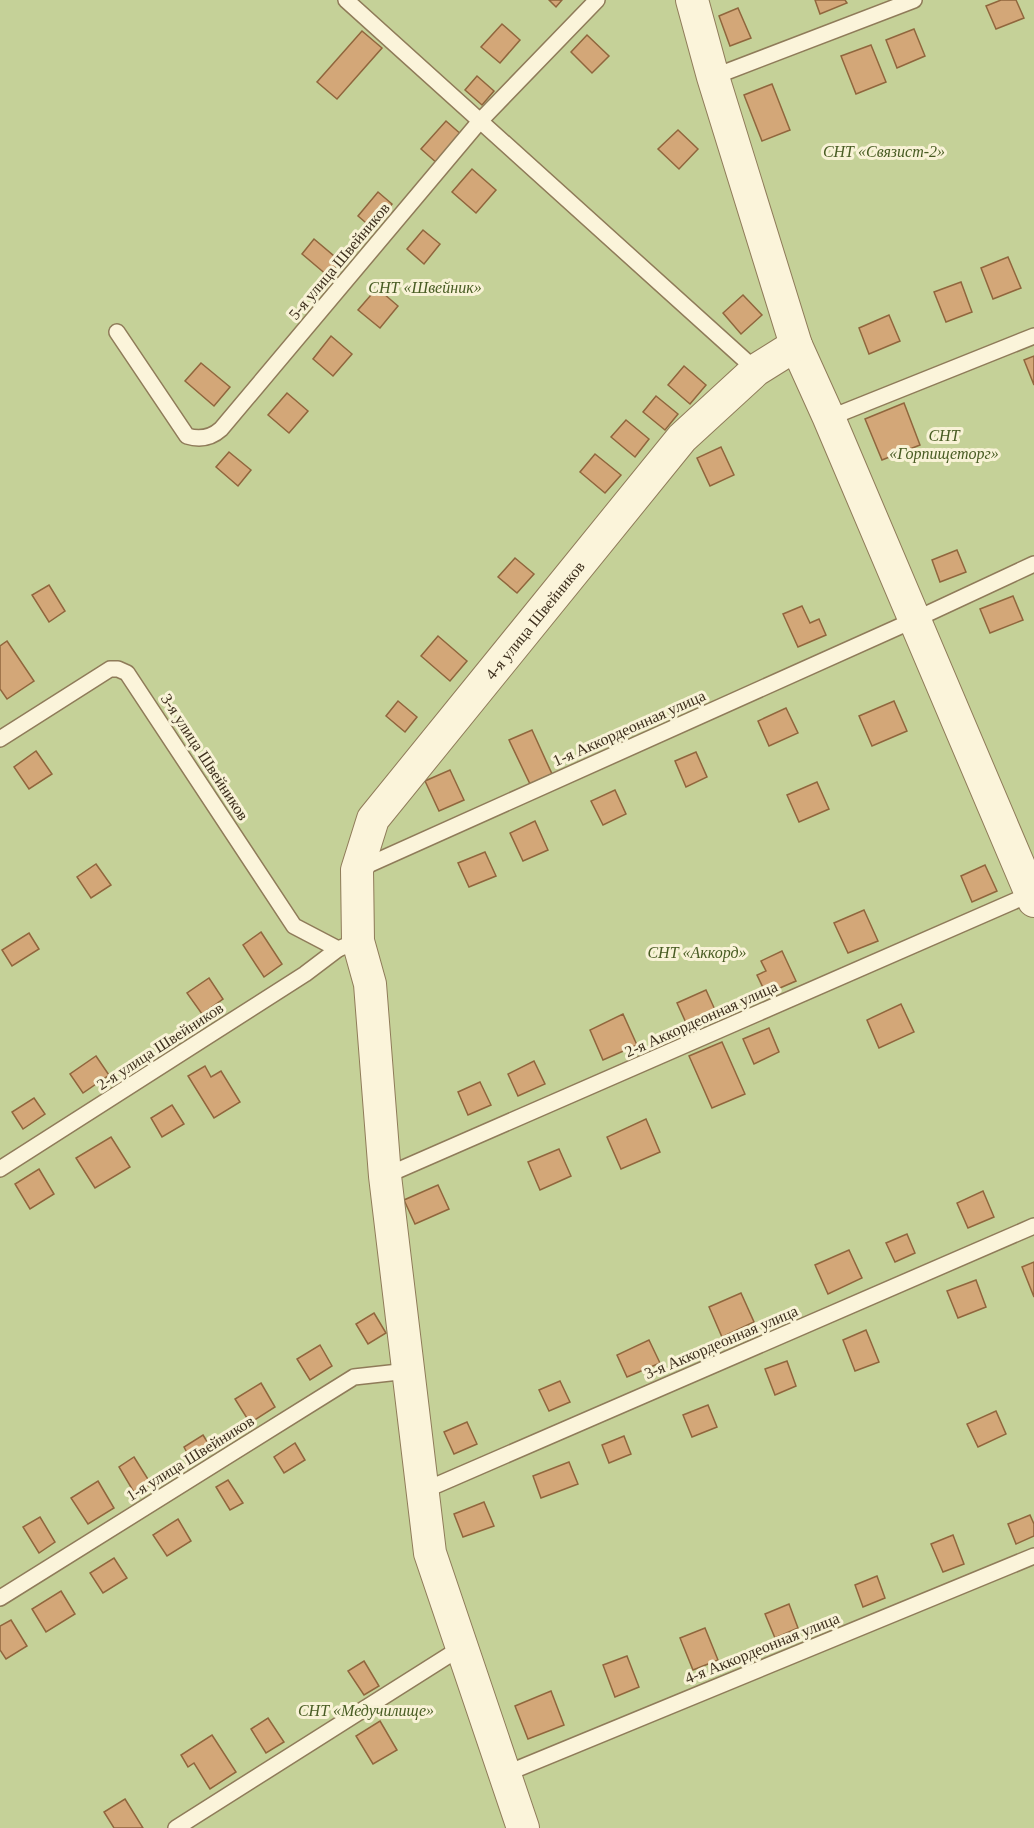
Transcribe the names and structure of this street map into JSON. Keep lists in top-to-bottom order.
{
  "streets": {
    "street": ["4-я улица Швейников"],
    "lane": [
      "5-я улица Швейников",
      "1-я Аккордеонная улица",
      "3-я улица Швейников",
      "2-я Аккордеонная улица",
      "2-я улица Швейников",
      "3-я Аккордеонная улица",
      "1-я улица Швейников",
      "4-я Аккордеонная улица"
    ]
  },
  "crossings": [
    ["4-я улица Швейников", "1-я Аккордеонная улица"],
    ["4-я улица Швейников", "3-я улица Швейников"],
    ["4-я улица Швейников", "2-я Аккордеонная улица"],
    ["4-я улица Швейников", "2-я улица Швейников"],
    ["4-я улица Швейников", "3-я Аккордеонная улица"],
    ["4-я улица Швейников", "1-я улица Швейников"],
    ["4-я улица Швейников", "4-я Аккордеонная улица"],
    ["3-я улица Швейников", "2-я улица Швейников"]
  ],
  "parks": [
    "СНТ «Связист-2»",
    "СНТ «Швейник»",
    "СНТ «Горпищеторг»",
    "СНТ «Аккорд»",
    "СНТ «Медучилище»"
  ]
}
